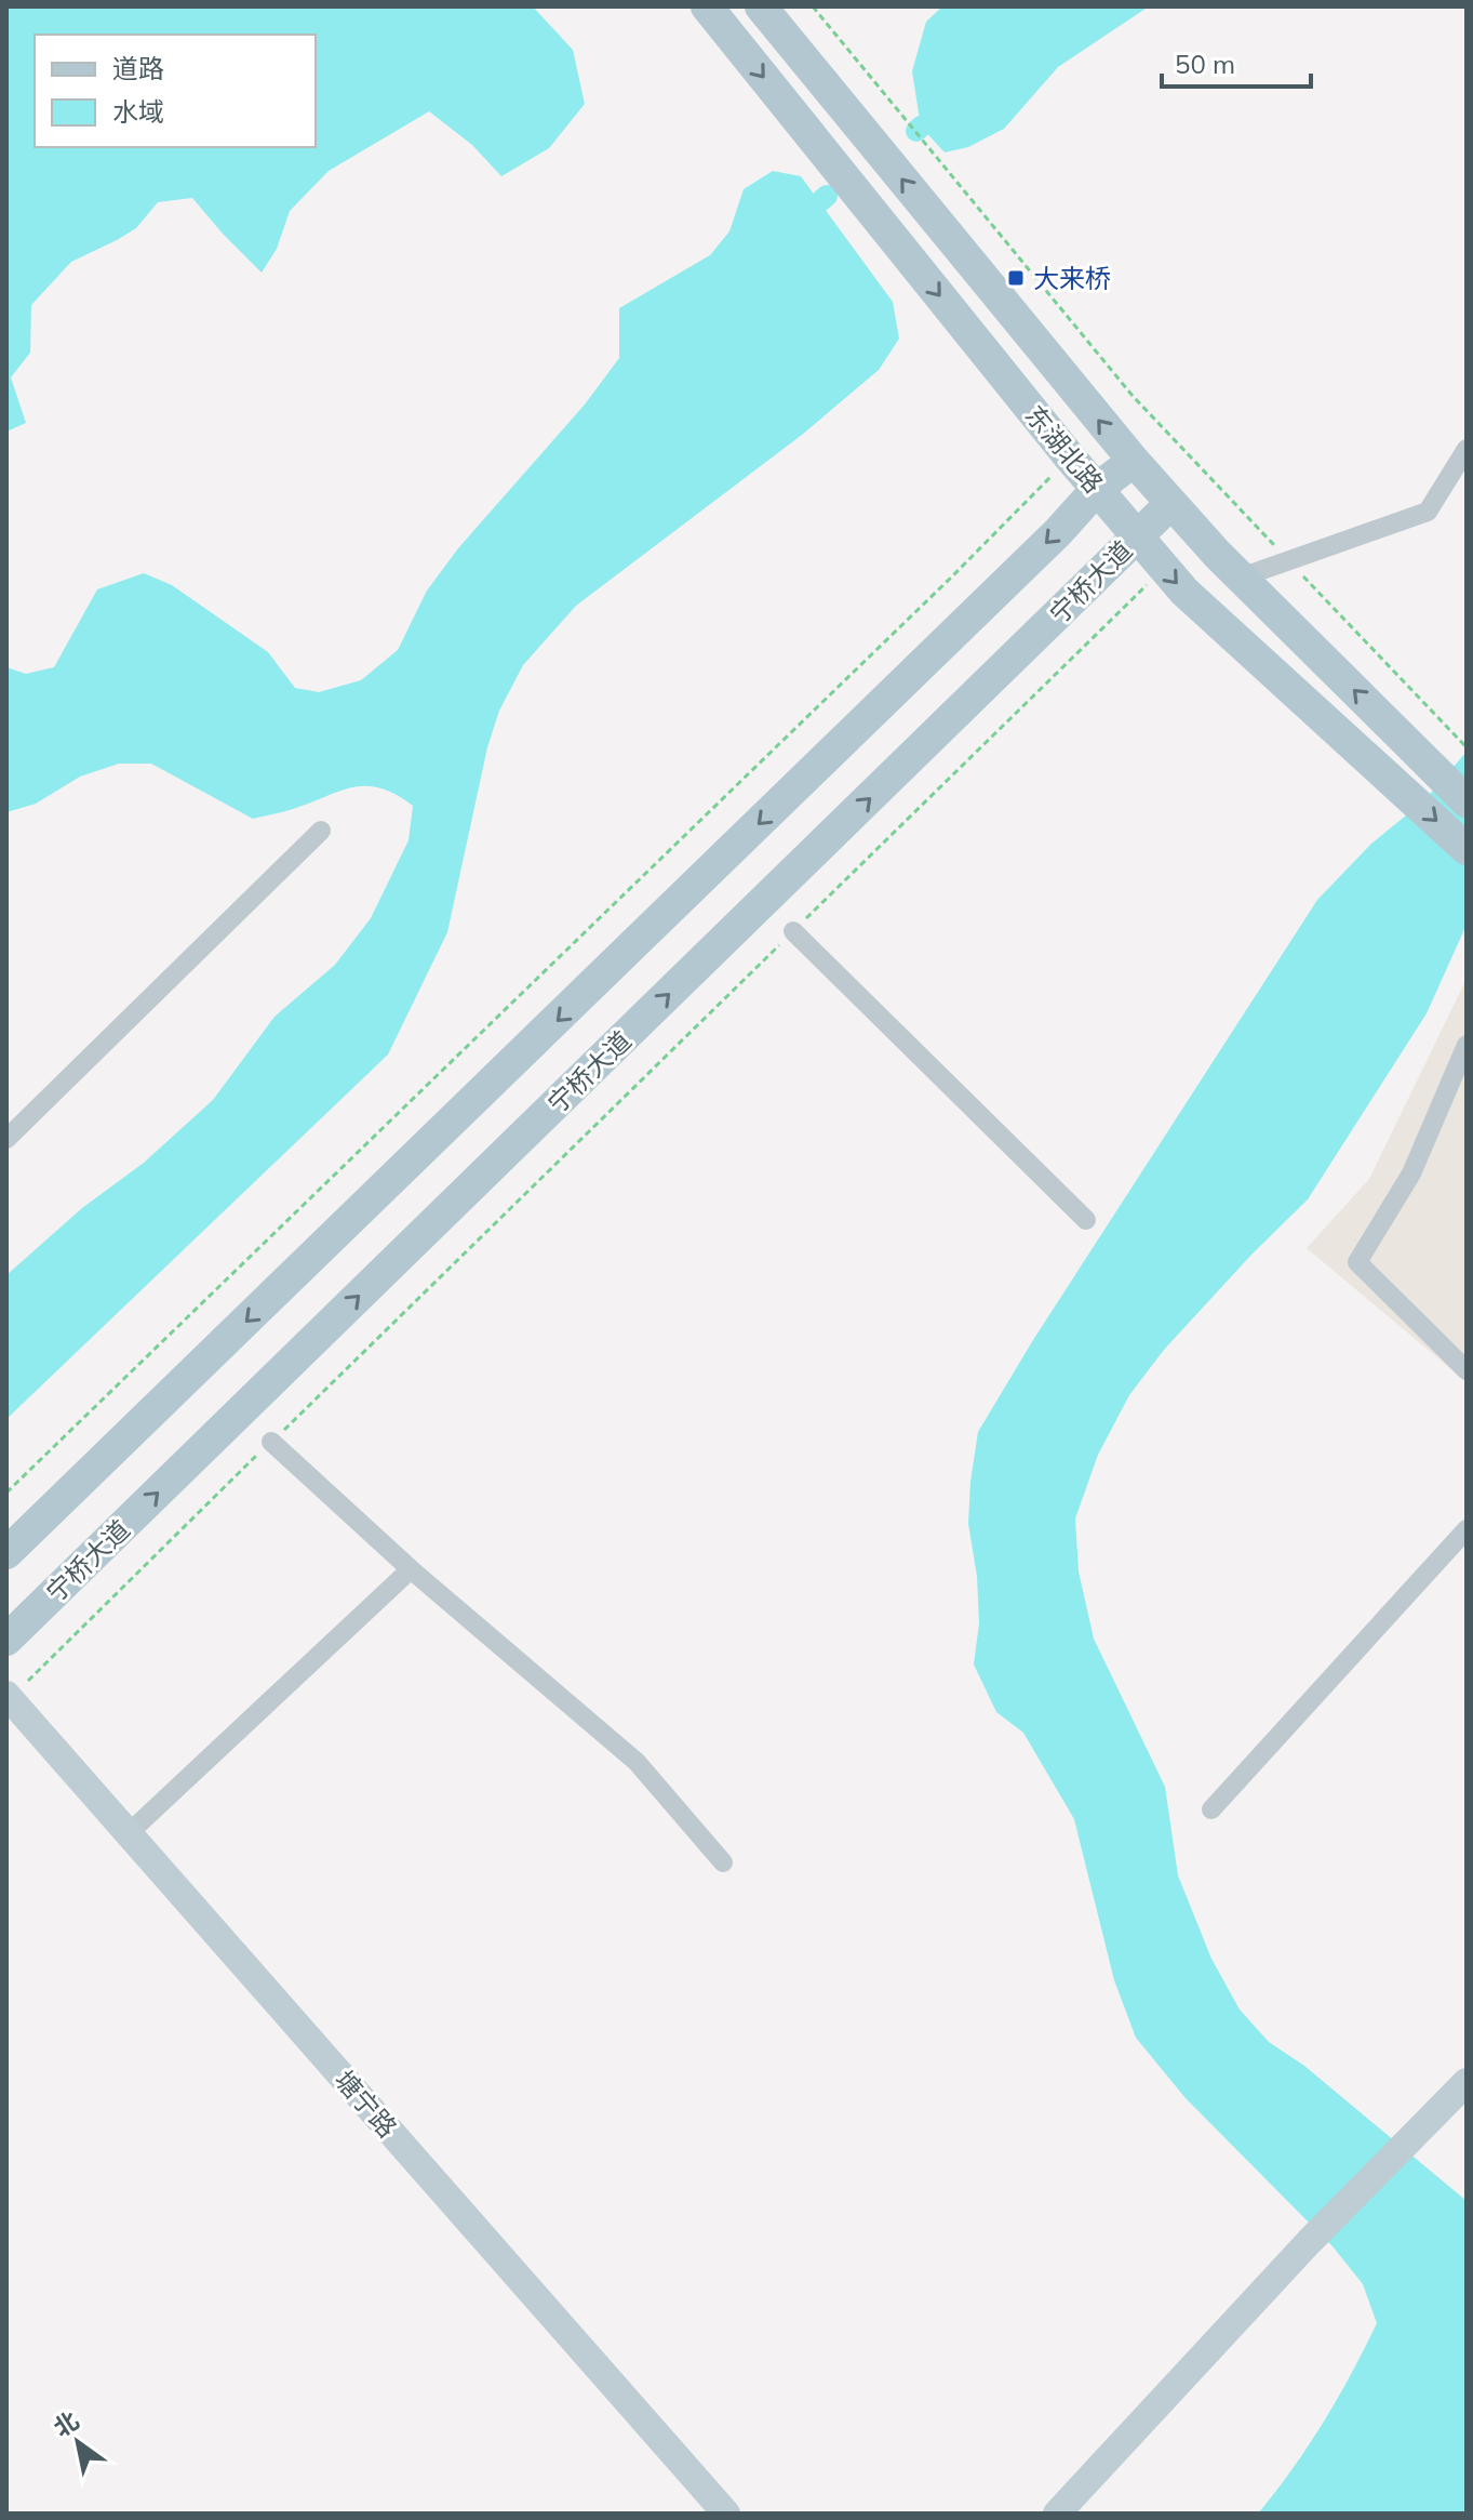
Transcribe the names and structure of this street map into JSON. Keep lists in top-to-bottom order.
{
  "streets": {
    "main road": ["东湖北路", "宁桥大道"],
    "street": ["塘宁路"]
  },
  "crossings": [
    ["东湖北路", "宁桥大道"]
  ],
  "places": {
    "transit": ["大来桥"]
  },
  "legend": ["道路", "水域"],
  "scale_bar": "50 m",
  "north": "top left"
}
